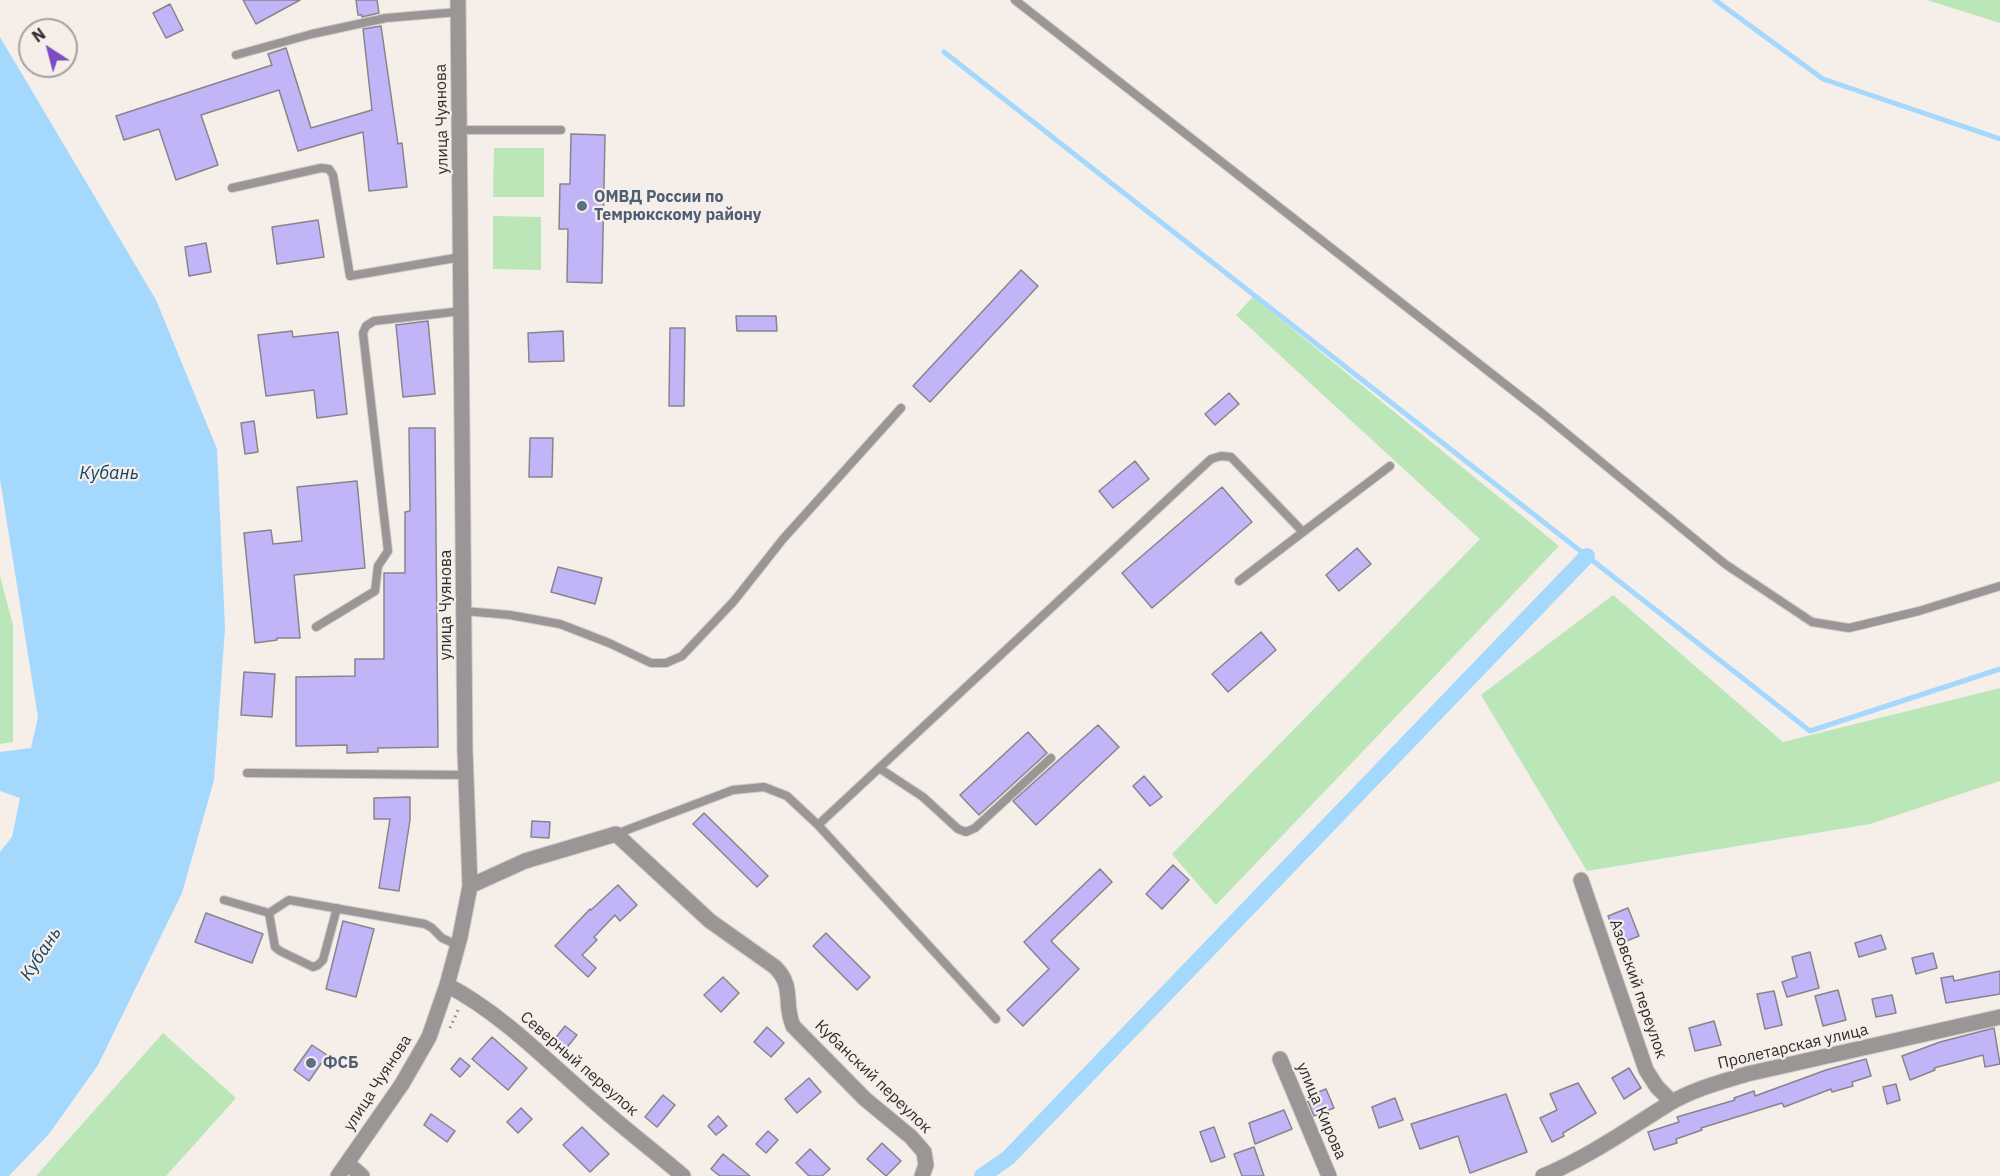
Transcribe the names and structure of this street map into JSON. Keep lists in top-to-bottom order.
{
  "streets": {
    "street": [
      "улица Чуянова",
      "Азовский переулок",
      "Пролетарская улица",
      "Северный переулок",
      "Кубанский переулок",
      "улица Кирова"
    ]
  },
  "crossings": [
    ["улица Чуянова", "Северный переулок"],
    ["Азовский переулок", "Пролетарская улица"]
  ],
  "water": ["Кубань"],
  "places": ["ОМВД России по Темрюкскому району", "ФСБ"],
  "north": "top left"
}
